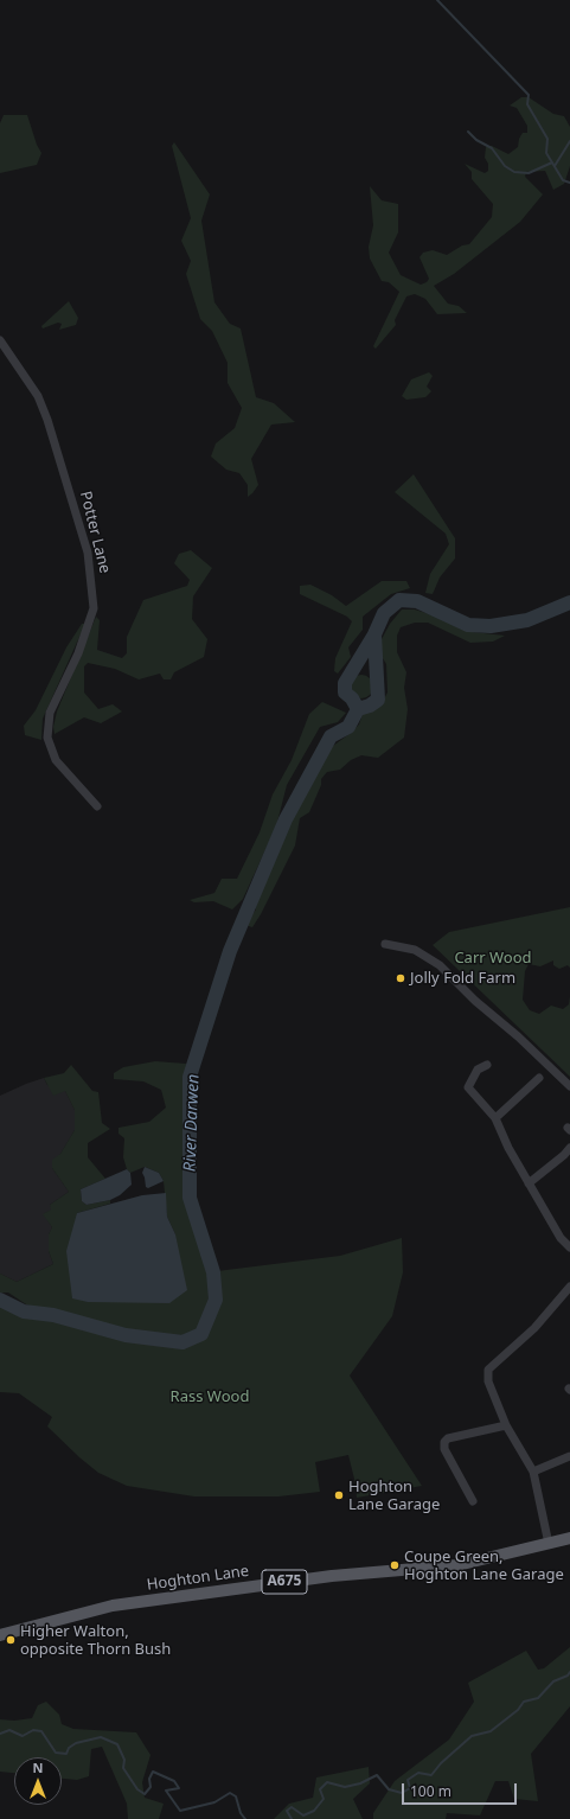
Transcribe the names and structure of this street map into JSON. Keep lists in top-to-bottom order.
{
  "streets": {
    "main road": ["Hoghton Lane", "A675"],
    "street": ["Potter Lane"]
  },
  "water": ["River Darwen"],
  "parks": ["Carr Wood", "Rass Wood"],
  "places": [
    "Jolly Fold Farm",
    "Hoghton Lane Garage",
    "Coupe Green, Hoghton Lane Garage",
    "Higher Walton, opposite Thorn Bush"
  ],
  "scale_bar": "100 m",
  "north": "top"
}
